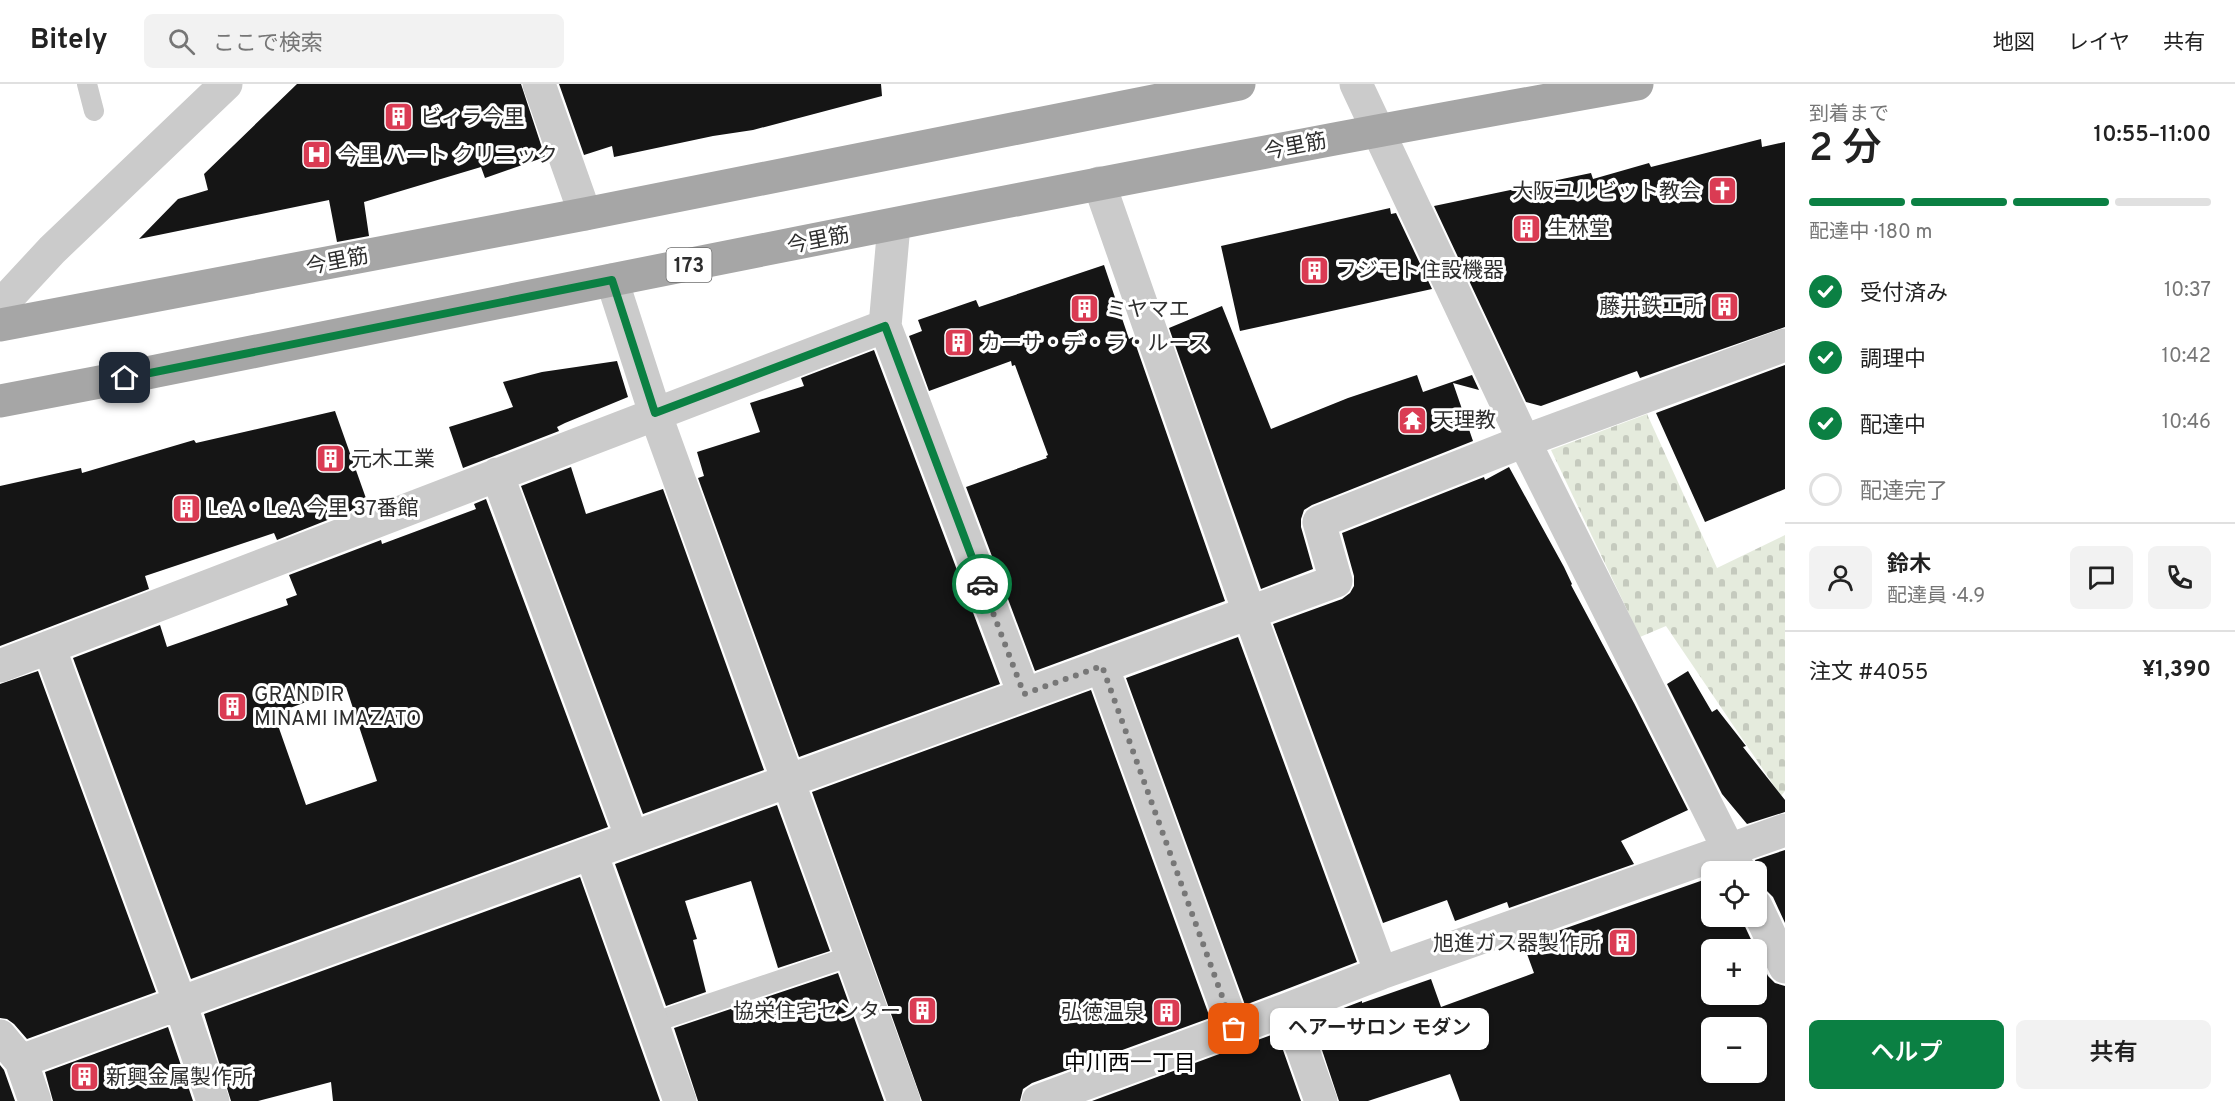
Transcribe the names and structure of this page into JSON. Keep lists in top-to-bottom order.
{
  "streets": {
    "main road": ["今里筋", "173"]
  },
  "districts": ["中川西一丁目"],
  "places": {
    "building": [
      "ビィラ今里",
      "生林堂",
      "フジモト住設機器",
      "藤井鉄工所",
      "ミヤマエ",
      "カーサ・デ・ラ・ルース",
      "元木工業",
      "LeA・LeA 今里 37番館",
      "GRANDIR MINAMI IMAZATO",
      "旭進ガス器製作所",
      "協栄住宅センター",
      "弘徳温泉",
      "新興金属製作所"
    ],
    "hospital": ["今里 ハート クリニック"],
    "church": ["大阪ユルビット教会"],
    "temple": ["天理教"],
    "other": ["ヘアーサロン モダン"]
  },
  "page": {
    "header": "Bitely",
    "search": "ここで検索",
    "nav": ["地図", "レイヤ", "共有"],
    "heading": ["2 分", "到着まで", "10:55–11:00"],
    "panel": [
      "鈴木",
      "配達員 · 4.9",
      "注文 #4055",
      "¥1,390"
    ],
    "bar": "配達中 · 180 m",
    "list": [
      ["受付済み", "10:37"],
      ["調理中", "10:42"],
      ["配達中", "10:46"],
      "配達完了"
    ],
    "map_buttons": ["+", "−"],
    "bubble": "ヘアーサロン モダン",
    "buttons": ["ヘルプ", "共有"]
  }
}
